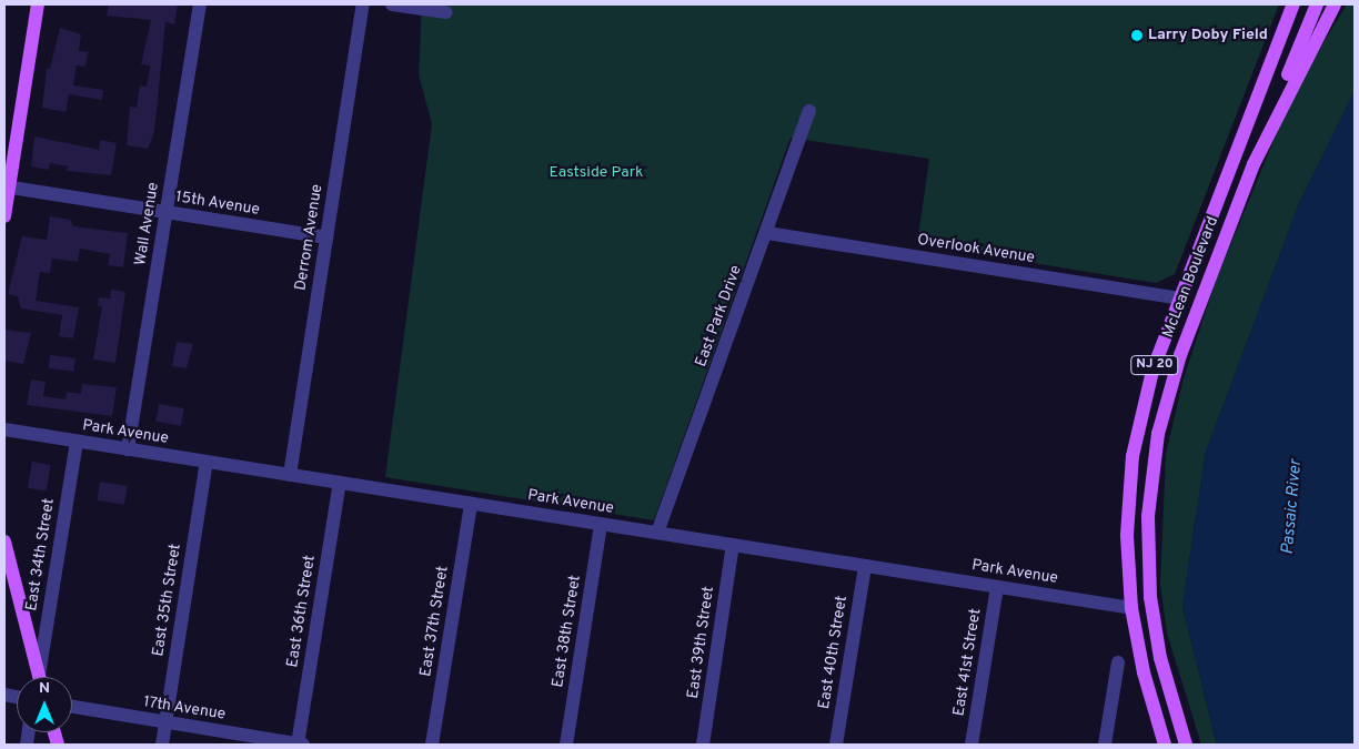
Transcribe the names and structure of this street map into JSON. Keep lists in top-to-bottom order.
{
  "streets": {
    "main road": ["McLean Boulevard", "NJ 20"],
    "street": [
      "15th Avenue",
      "Wall Avenue",
      "Derrom Avenue",
      "Overlook Avenue",
      "East Park Drive",
      "Park Avenue",
      "East 34th Street",
      "East 35th Street",
      "East 36th Street",
      "East 37th Street",
      "East 38th Street",
      "East 39th Street",
      "East 40th Street",
      "East 41st Street",
      "17th Avenue"
    ]
  },
  "crossings": [
    ["15th Avenue", "Wall Avenue"],
    ["15th Avenue", "Derrom Avenue"],
    ["Wall Avenue", "Park Avenue"],
    ["Derrom Avenue", "Park Avenue"],
    ["Overlook Avenue", "McLean Boulevard"],
    ["Overlook Avenue", "East Park Drive"],
    ["McLean Boulevard", "Park Avenue"],
    ["East Park Drive", "Park Avenue"],
    ["Park Avenue", "East 34th Street"],
    ["Park Avenue", "East 35th Street"],
    ["Park Avenue", "East 36th Street"],
    ["Park Avenue", "East 37th Street"],
    ["Park Avenue", "East 38th Street"],
    ["Park Avenue", "East 39th Street"],
    ["Park Avenue", "East 40th Street"],
    ["Park Avenue", "East 41st Street"],
    ["East 35th Street", "17th Avenue"],
    ["East 36th Street", "17th Avenue"]
  ],
  "water": ["Passaic River"],
  "parks": ["Eastside Park"],
  "places": ["Larry Doby Field"],
  "north": "top"
}
